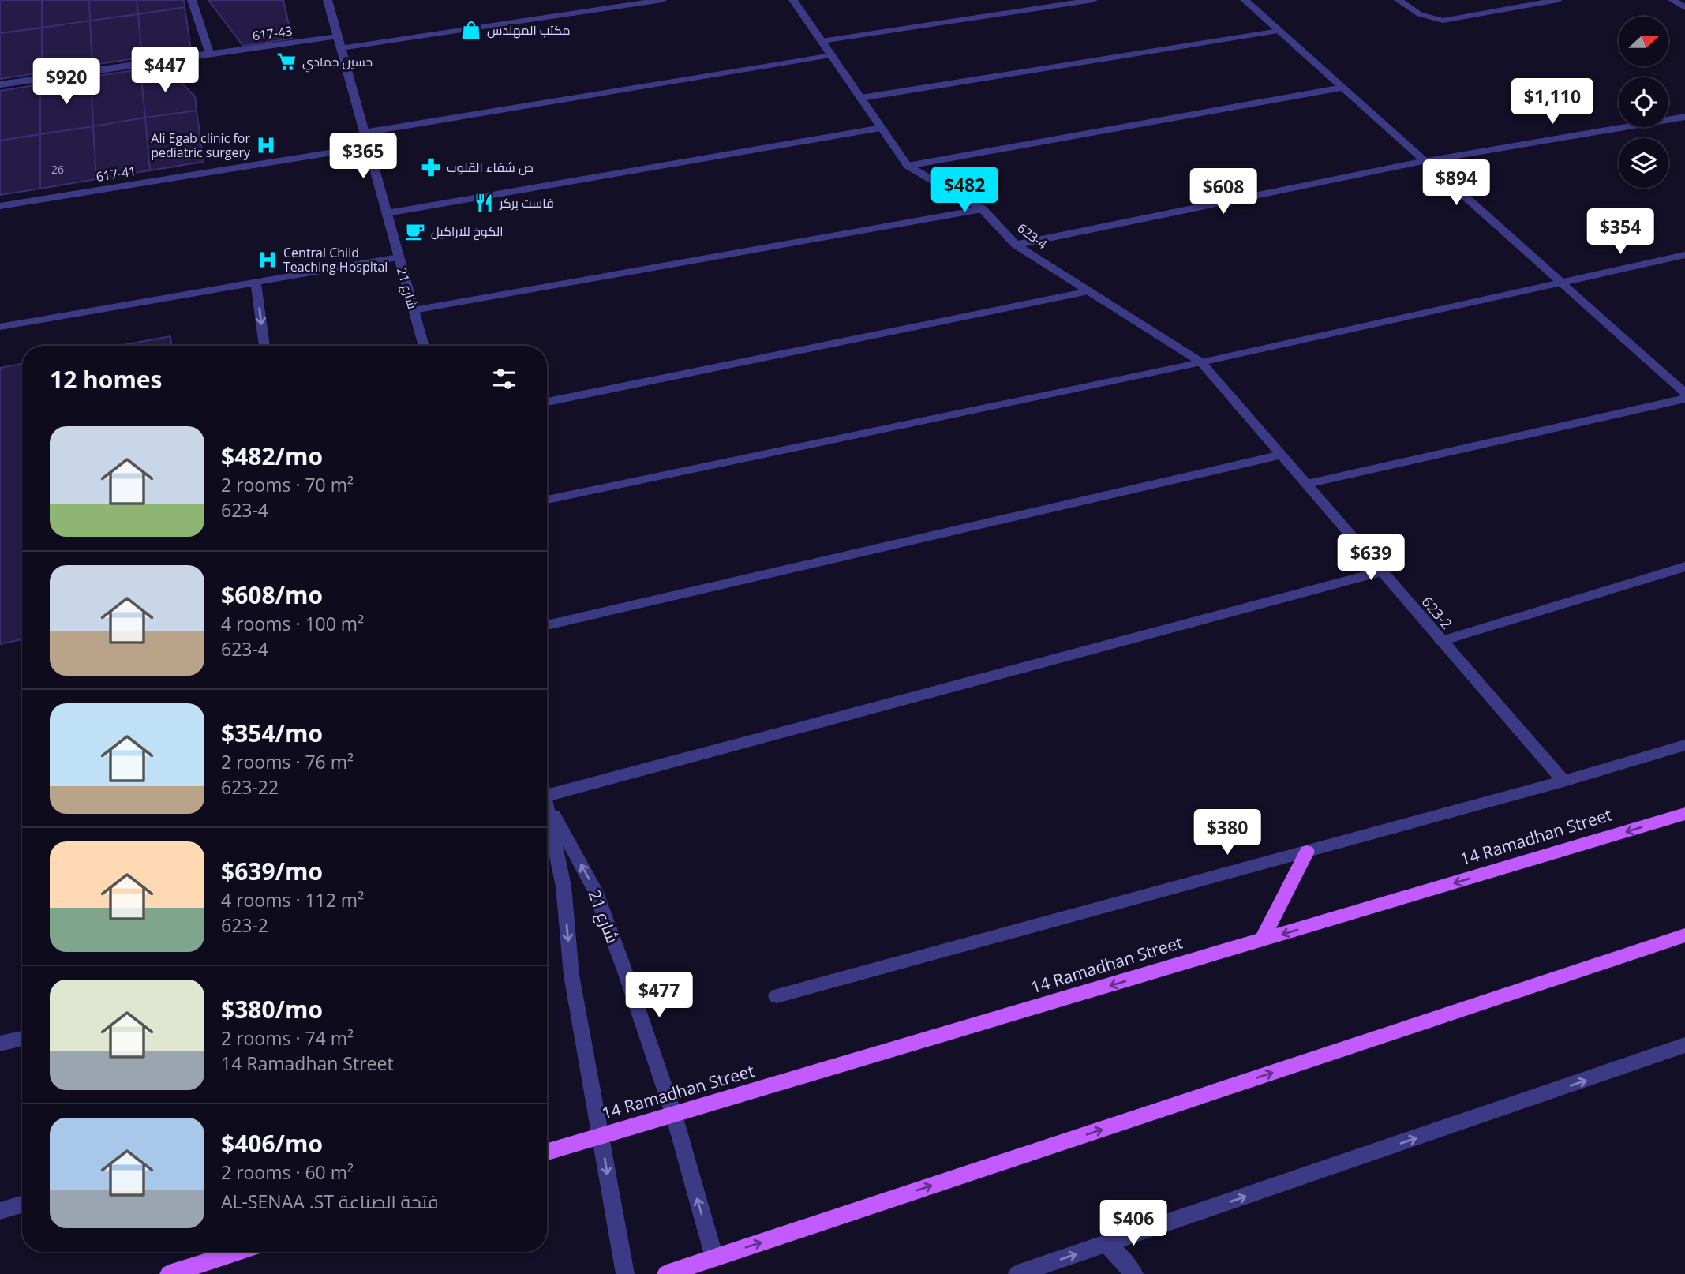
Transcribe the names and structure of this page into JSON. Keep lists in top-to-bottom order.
{
  "streets": {
    "main road": ["14 Ramadhan Street"],
    "street": [
      "617-43",
      "617-41",
      "623-4",
      "شارع 21",
      "623-2"
    ]
  },
  "crossings": [
    ["617-43", "شارع 21"],
    ["617-41", "شارع 21"],
    ["623-4", "623-2"],
    ["شارع 21", "14 Ramadhan Street"]
  ],
  "one_way": ["14 Ramadhan Street"],
  "places": {
    "shop": ["مكتب المهندس"],
    "supermarket": ["حسين حمادي"],
    "hospital": ["Ali Egab clinic for pediatric surgery", "Central Child Teaching Hospital"],
    "pharmacy": ["ص شفاء القلوب"],
    "restaurant": ["فاست بركر"],
    "cafe": ["الكوخ للاراكيل"]
  },
  "house_numbers": ["26"],
  "north": "right",
  "page": {
    "price": [
      "$447",
      "$920",
      "$1,110",
      "$365",
      "$894",
      "$482",
      "$608",
      "$354",
      "$639",
      "$380",
      "$477",
      "$406"
    ],
    "heading": "12 homes",
    "list": [
      {
        "name": "$482/mo",
        "note": "2 rooms · 70 m² · 623-4"
      },
      {
        "name": "$608/mo",
        "note": "4 rooms · 100 m² · 623-4"
      },
      {
        "name": "$354/mo",
        "note": "2 rooms · 76 m² · 623-22"
      },
      {
        "name": "$639/mo",
        "note": "4 rooms · 112 m² · 623-2"
      },
      {
        "name": "$380/mo",
        "note": "2 rooms · 74 m² · 14 Ramadhan Street"
      },
      {
        "name": "$406/mo",
        "note": "2 rooms · 60 m² · AL-SENAA .ST فتحة الصناعة"
      }
    ]
  }
}
